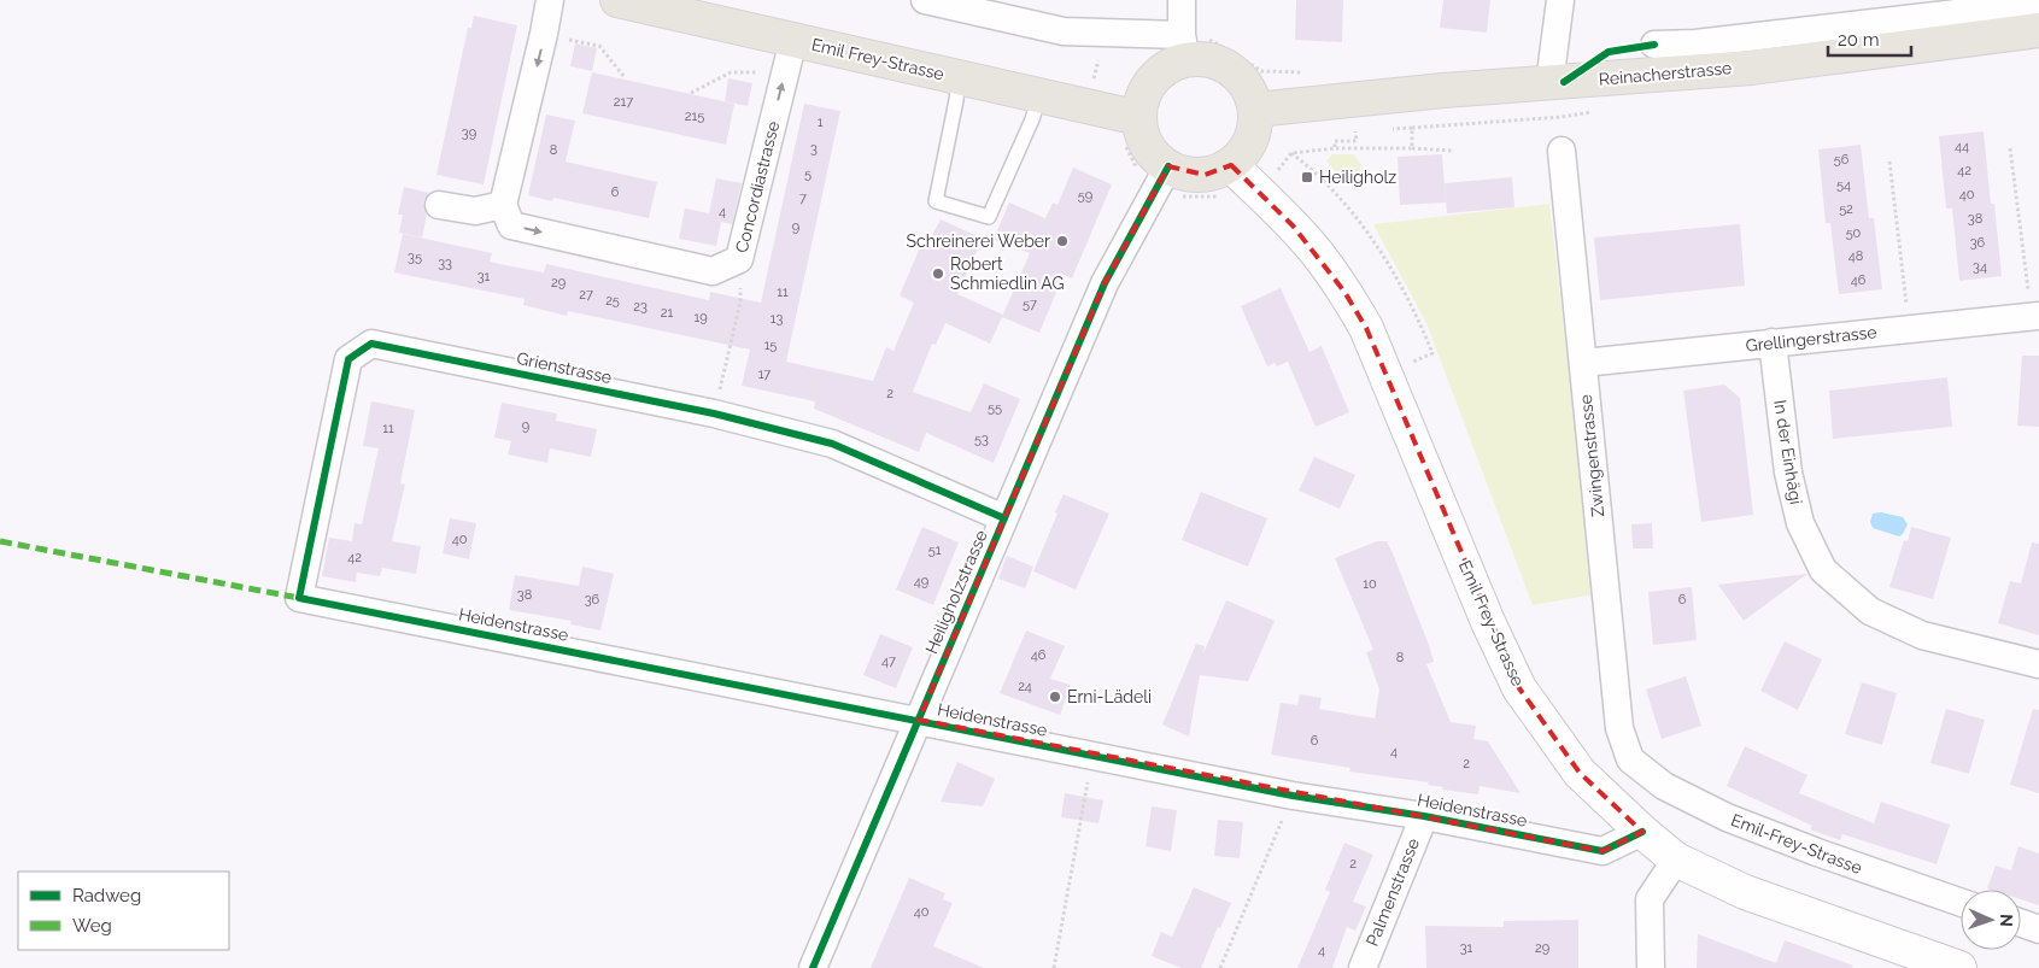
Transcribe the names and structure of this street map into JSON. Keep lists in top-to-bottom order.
{
  "streets": {
    "main road": ["Emil Frey-Strasse", "Reinacherstrasse"],
    "street": [
      "Concordiastrasse",
      "Grellingerstrasse",
      "Grienstrasse",
      "In der Einhägi",
      "Zwingenstrasse",
      "Heiligholzstrasse",
      "Heidenstrasse",
      "Emil-Frey-Strasse",
      "Palmenstrasse"
    ]
  },
  "crossings": [
    ["Emil Frey-Strasse", "Reinacherstrasse"],
    ["Emil Frey-Strasse", "Concordiastrasse"],
    ["Emil Frey-Strasse", "Heiligholzstrasse"],
    ["Emil Frey-Strasse", "Heidenstrasse"],
    ["Reinacherstrasse", "Heiligholzstrasse"],
    ["Grellingerstrasse", "In der Einhägi"],
    ["Grellingerstrasse", "Zwingenstrasse"],
    ["Grienstrasse", "Heiligholzstrasse"],
    ["Grienstrasse", "Heidenstrasse"],
    ["Zwingenstrasse", "Emil-Frey-Strasse"],
    ["Heiligholzstrasse", "Heidenstrasse"],
    ["Heidenstrasse", "Palmenstrasse"]
  ],
  "places": {
    "transit": ["Heiligholz"],
    "other": ["Schreinerei Weber", "Robert Schmiedlin AG", "Erni-Lädeli"]
  },
  "house_numbers": [
    "217",
    "215",
    "1",
    "39",
    "44",
    "3",
    "8",
    "56",
    "42",
    "5",
    "54",
    "6",
    "40",
    "59",
    "7",
    "52",
    "4",
    "38",
    "9",
    "50",
    "36",
    "48",
    "35",
    "33",
    "34",
    "31",
    "46",
    "29",
    "11",
    "27",
    "25",
    "57",
    "23",
    "21",
    "19",
    "13",
    "15",
    "17",
    "2",
    "55",
    "9",
    "11",
    "53",
    "40",
    "51",
    "42",
    "49",
    "10",
    "38",
    "36",
    "6",
    "46",
    "8",
    "47",
    "24",
    "6",
    "4",
    "2",
    "2",
    "40",
    "31",
    "29",
    "4"
  ],
  "legend": ["Radweg", "Weg"],
  "scale_bar": "20 m",
  "north": "right"
}
